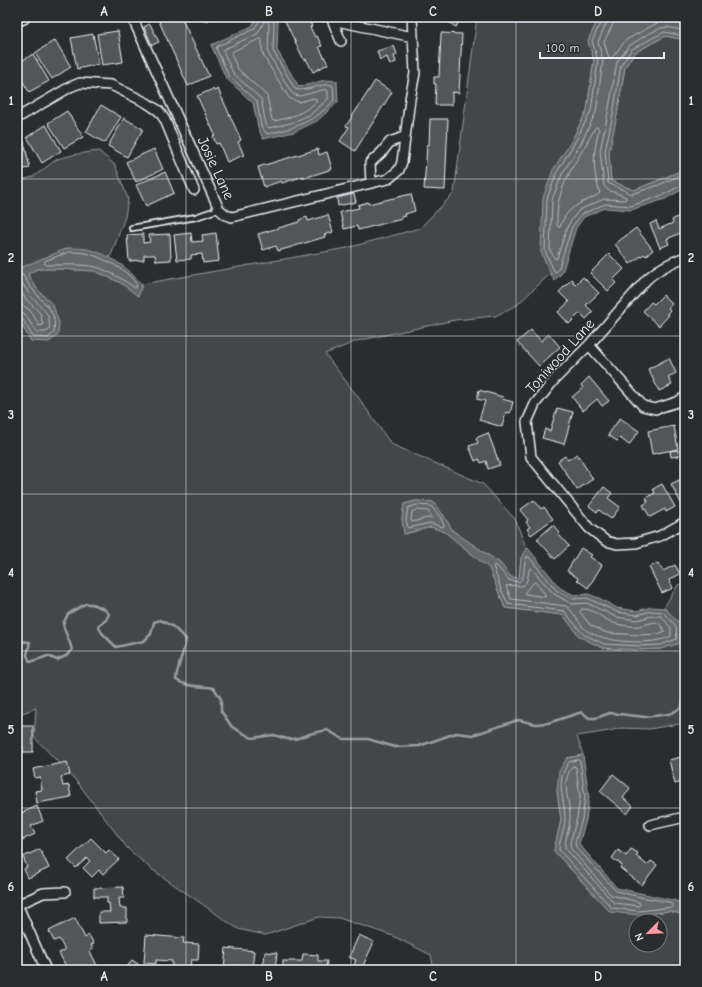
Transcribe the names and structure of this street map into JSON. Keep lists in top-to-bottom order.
{
  "streets": {
    "street": ["Josie Lane", "Toniwood Lane"]
  },
  "scale_bar": "100 m",
  "north": "bottom left",
  "grid": {
    "columns": [
      "A",
      "B",
      "C",
      "D"
    ],
    "rows": [
      "1",
      "2",
      "3",
      "4",
      "5",
      "6"
    ]
  }
}
